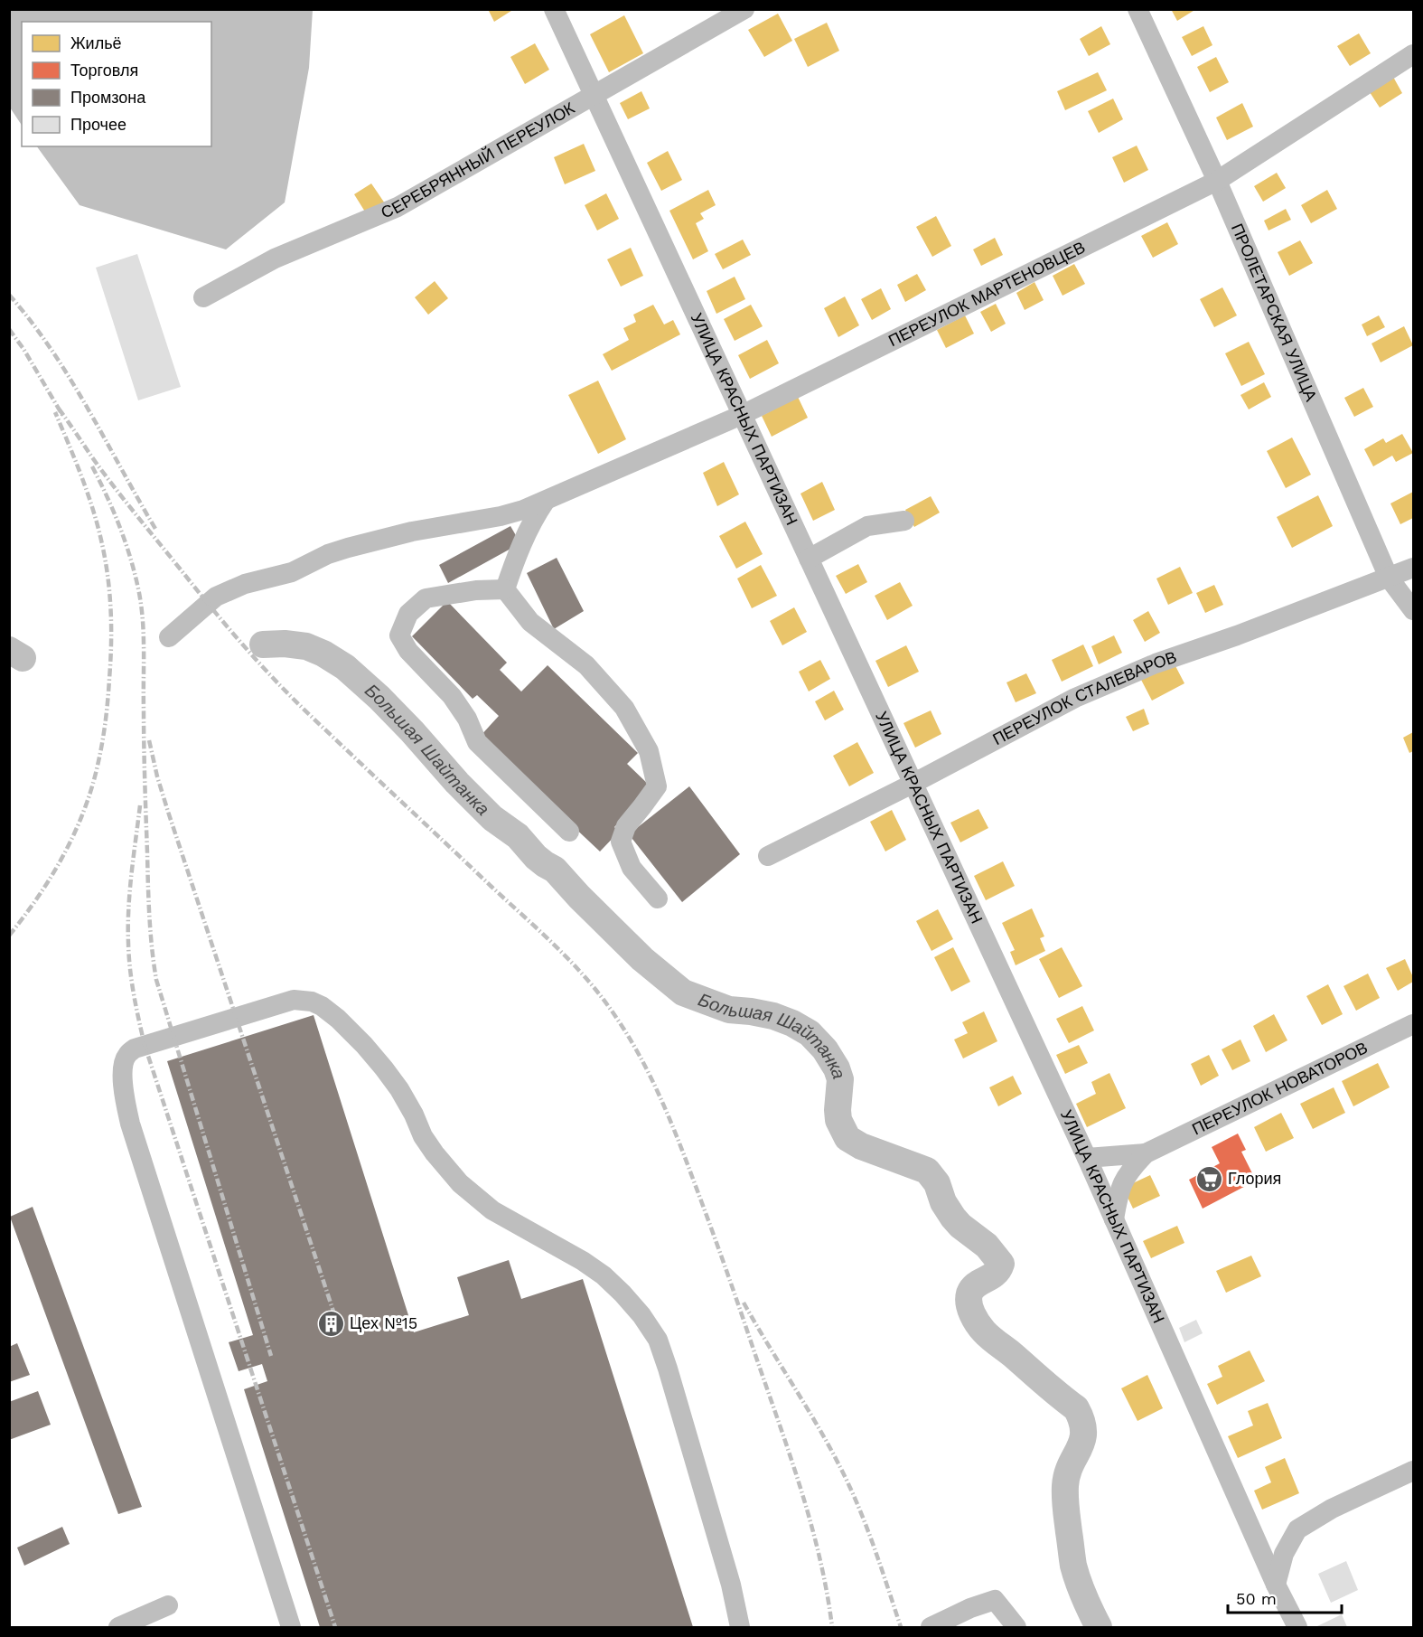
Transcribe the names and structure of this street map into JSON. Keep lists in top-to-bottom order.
{
  "streets": {
    "street": [
      "СЕРЕБРЯННЫЙ ПЕРЕУЛОК",
      "ПЕРЕУЛОК МАРТЕНОВЦЕВ",
      "ПРОЛЕТАРСКАЯ УЛИЦА",
      "УЛИЦА КРАСНЫХ ПАРТИЗАН",
      "ПЕРЕУЛОК СТАЛЕВАРОВ",
      "ПЕРЕУЛОК НОВАТОРОВ"
    ]
  },
  "crossings": [
    ["СЕРЕБРЯННЫЙ ПЕРЕУЛОК", "УЛИЦА КРАСНЫХ ПАРТИЗАН"],
    ["ПЕРЕУЛОК МАРТЕНОВЦЕВ", "ПРОЛЕТАРСКАЯ УЛИЦА"],
    ["ПЕРЕУЛОК МАРТЕНОВЦЕВ", "УЛИЦА КРАСНЫХ ПАРТИЗАН"],
    ["ПРОЛЕТАРСКАЯ УЛИЦА", "ПЕРЕУЛОК СТАЛЕВАРОВ"],
    ["УЛИЦА КРАСНЫХ ПАРТИЗАН", "ПЕРЕУЛОК СТАЛЕВАРОВ"]
  ],
  "water": ["Большая Шайтанка"],
  "places": {
    "supermarket": ["Глория"],
    "building": ["Цех №15"]
  },
  "legend": [
    "Жильё",
    "Торговля",
    "Промзона",
    "Прочее"
  ],
  "scale_bar": "50 m"
}
